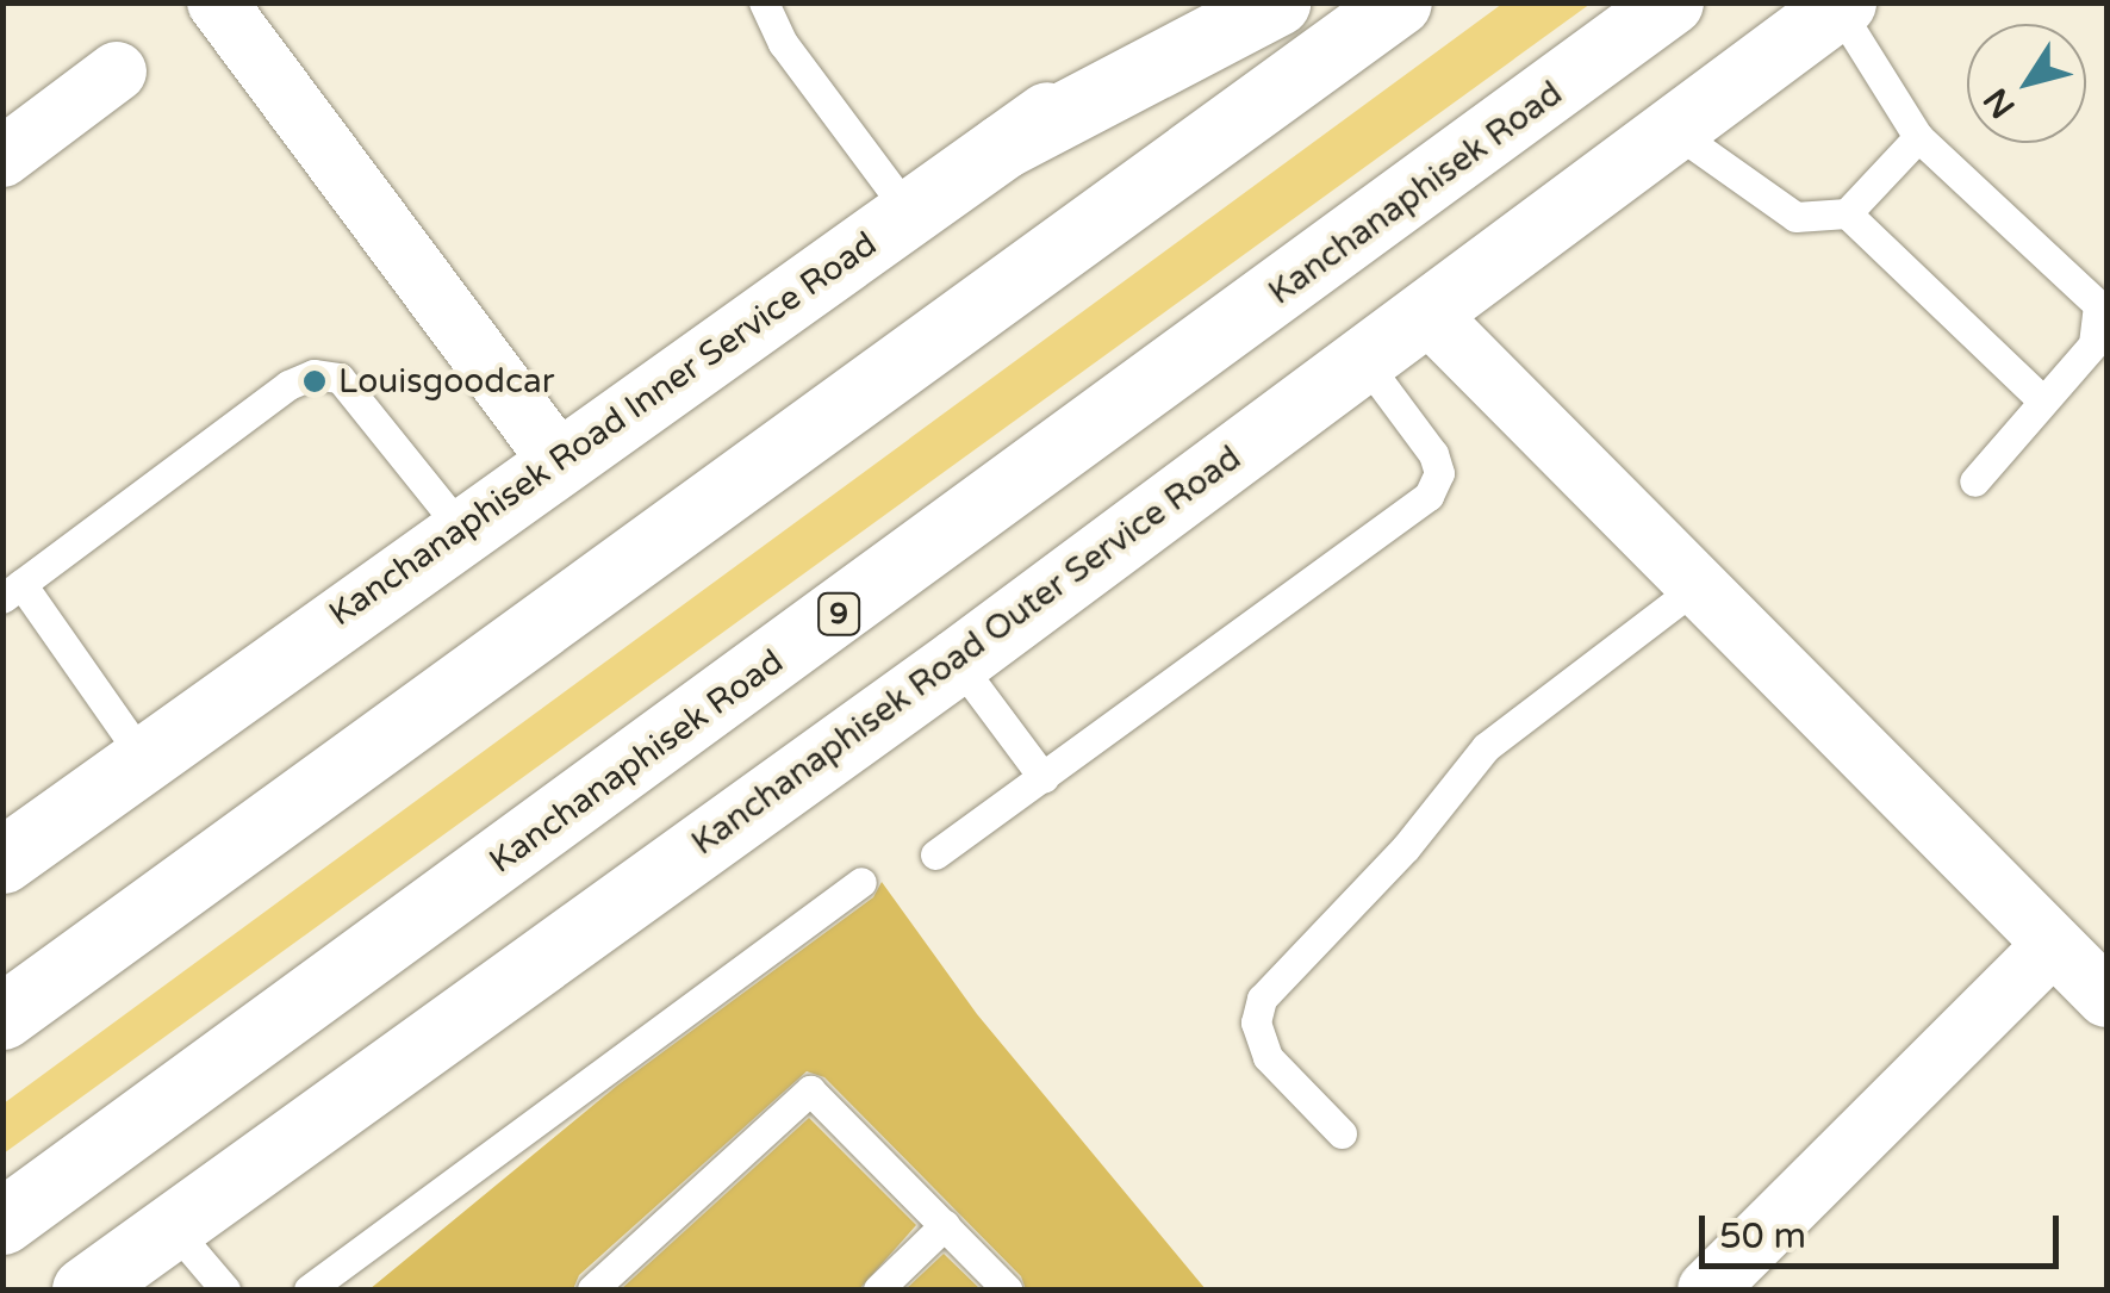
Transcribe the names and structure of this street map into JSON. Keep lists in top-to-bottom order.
{
  "streets": {
    "main road": [
      "Kanchanaphisek Road",
      "Kanchanaphisek Road Inner Service Road",
      "9",
      "Kanchanaphisek Road Outer Service Road"
    ]
  },
  "places": ["Louisgoodcar"],
  "scale_bar": "50 m",
  "north": "bottom left"
}
